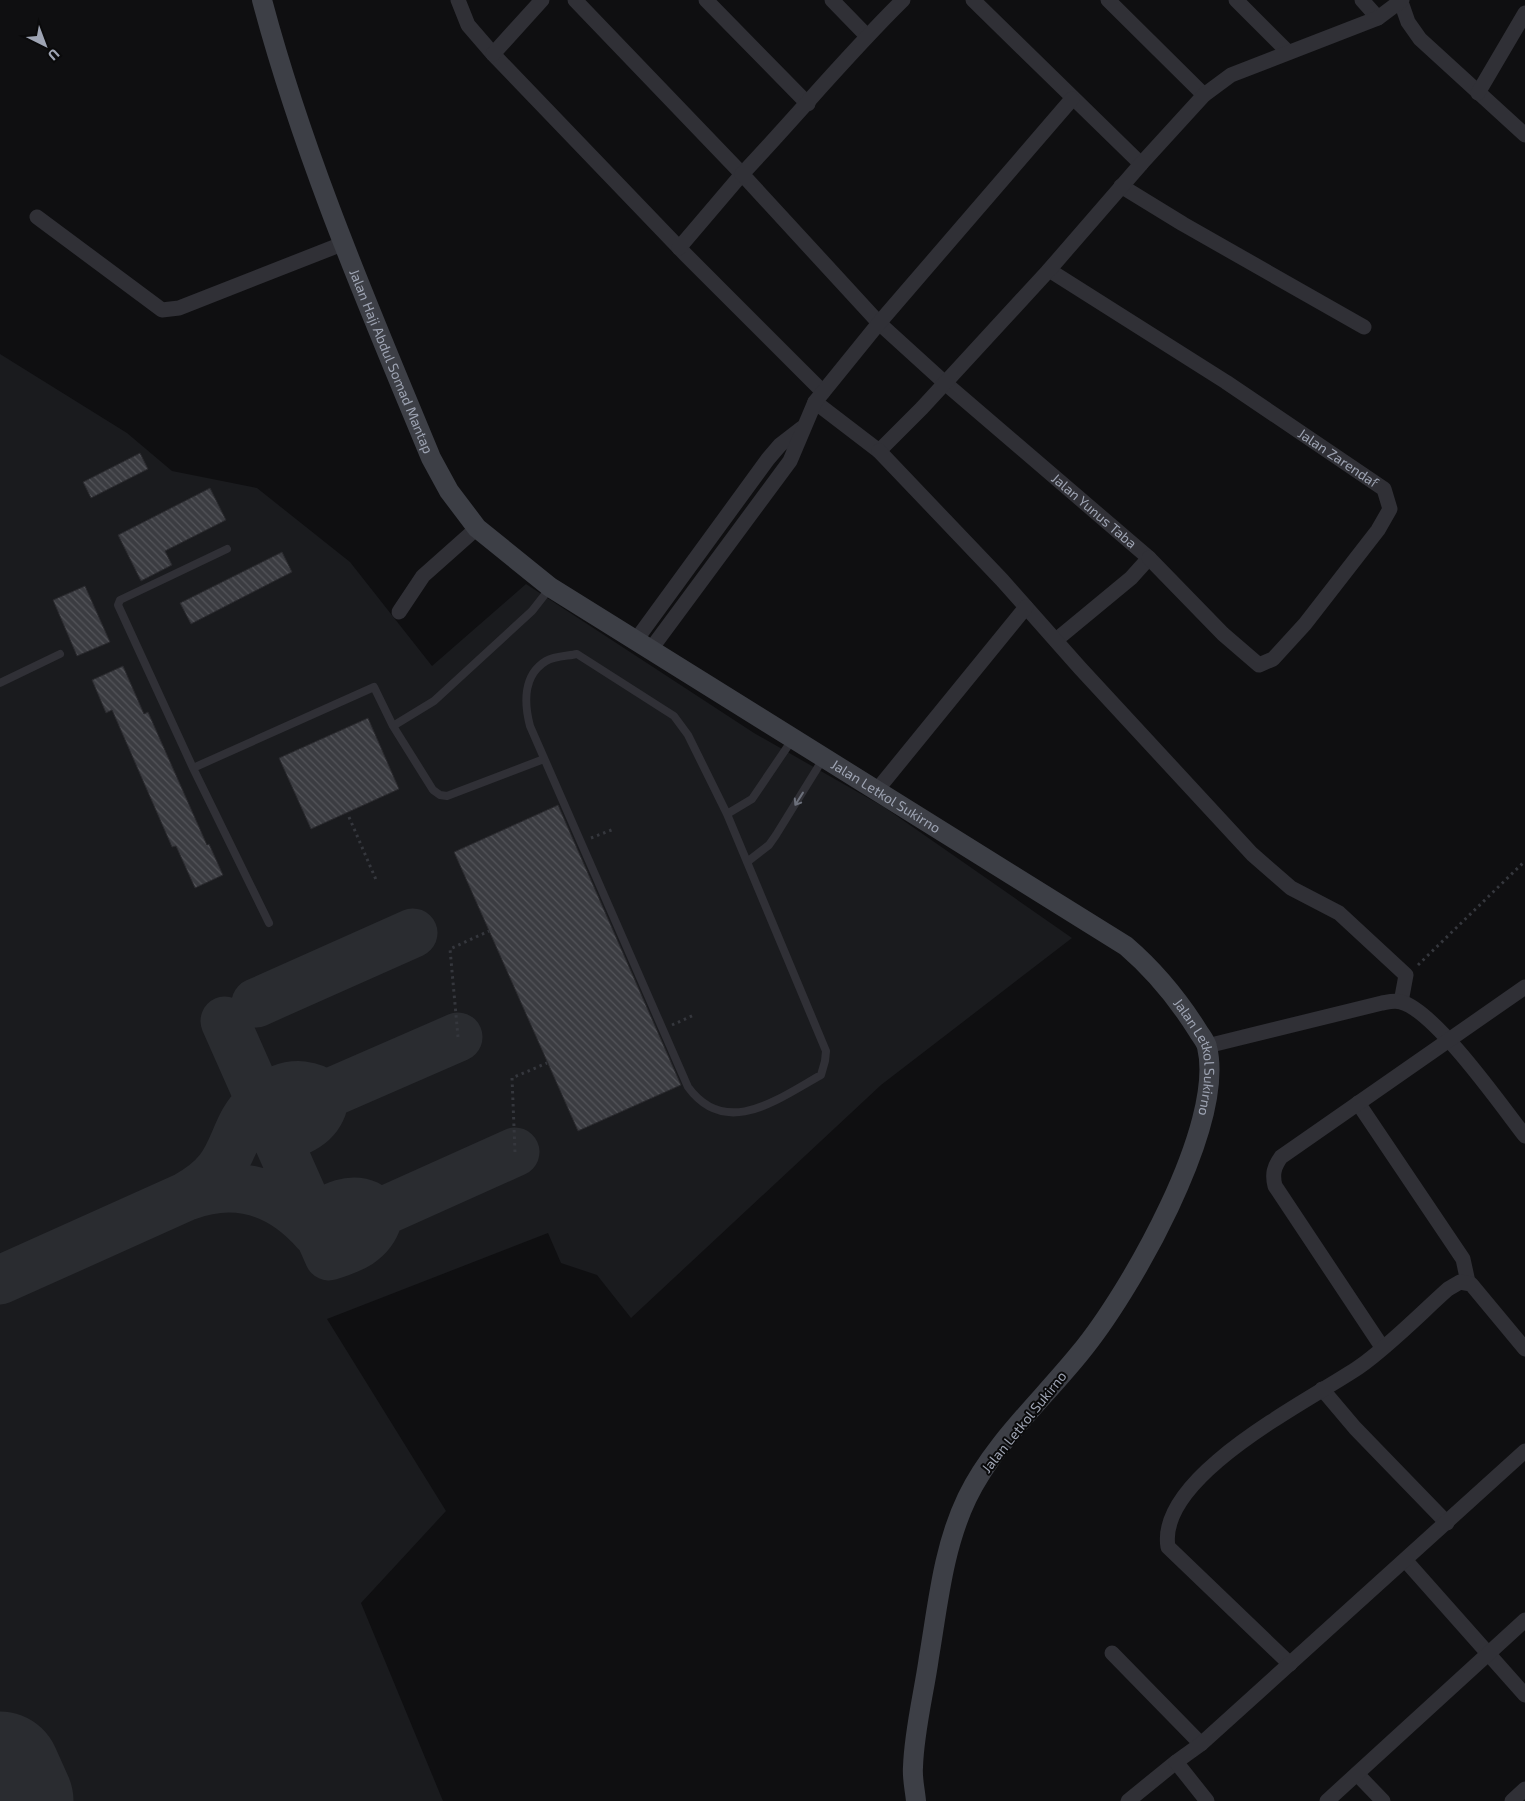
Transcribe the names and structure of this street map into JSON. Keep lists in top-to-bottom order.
{
  "streets": {
    "main road": ["Jalan Haji Abdul Somad Mantap", "Jalan Letkol Sukirno"],
    "street": ["Jalan Zarendaf", "Jalan Yunus Taba"]
  },
  "crossings": [
    ["Jalan Haji Abdul Somad Mantap", "Jalan Letkol Sukirno"],
    ["Jalan Zarendaf", "Jalan Yunus Taba"]
  ],
  "north": "bottom right"
}
